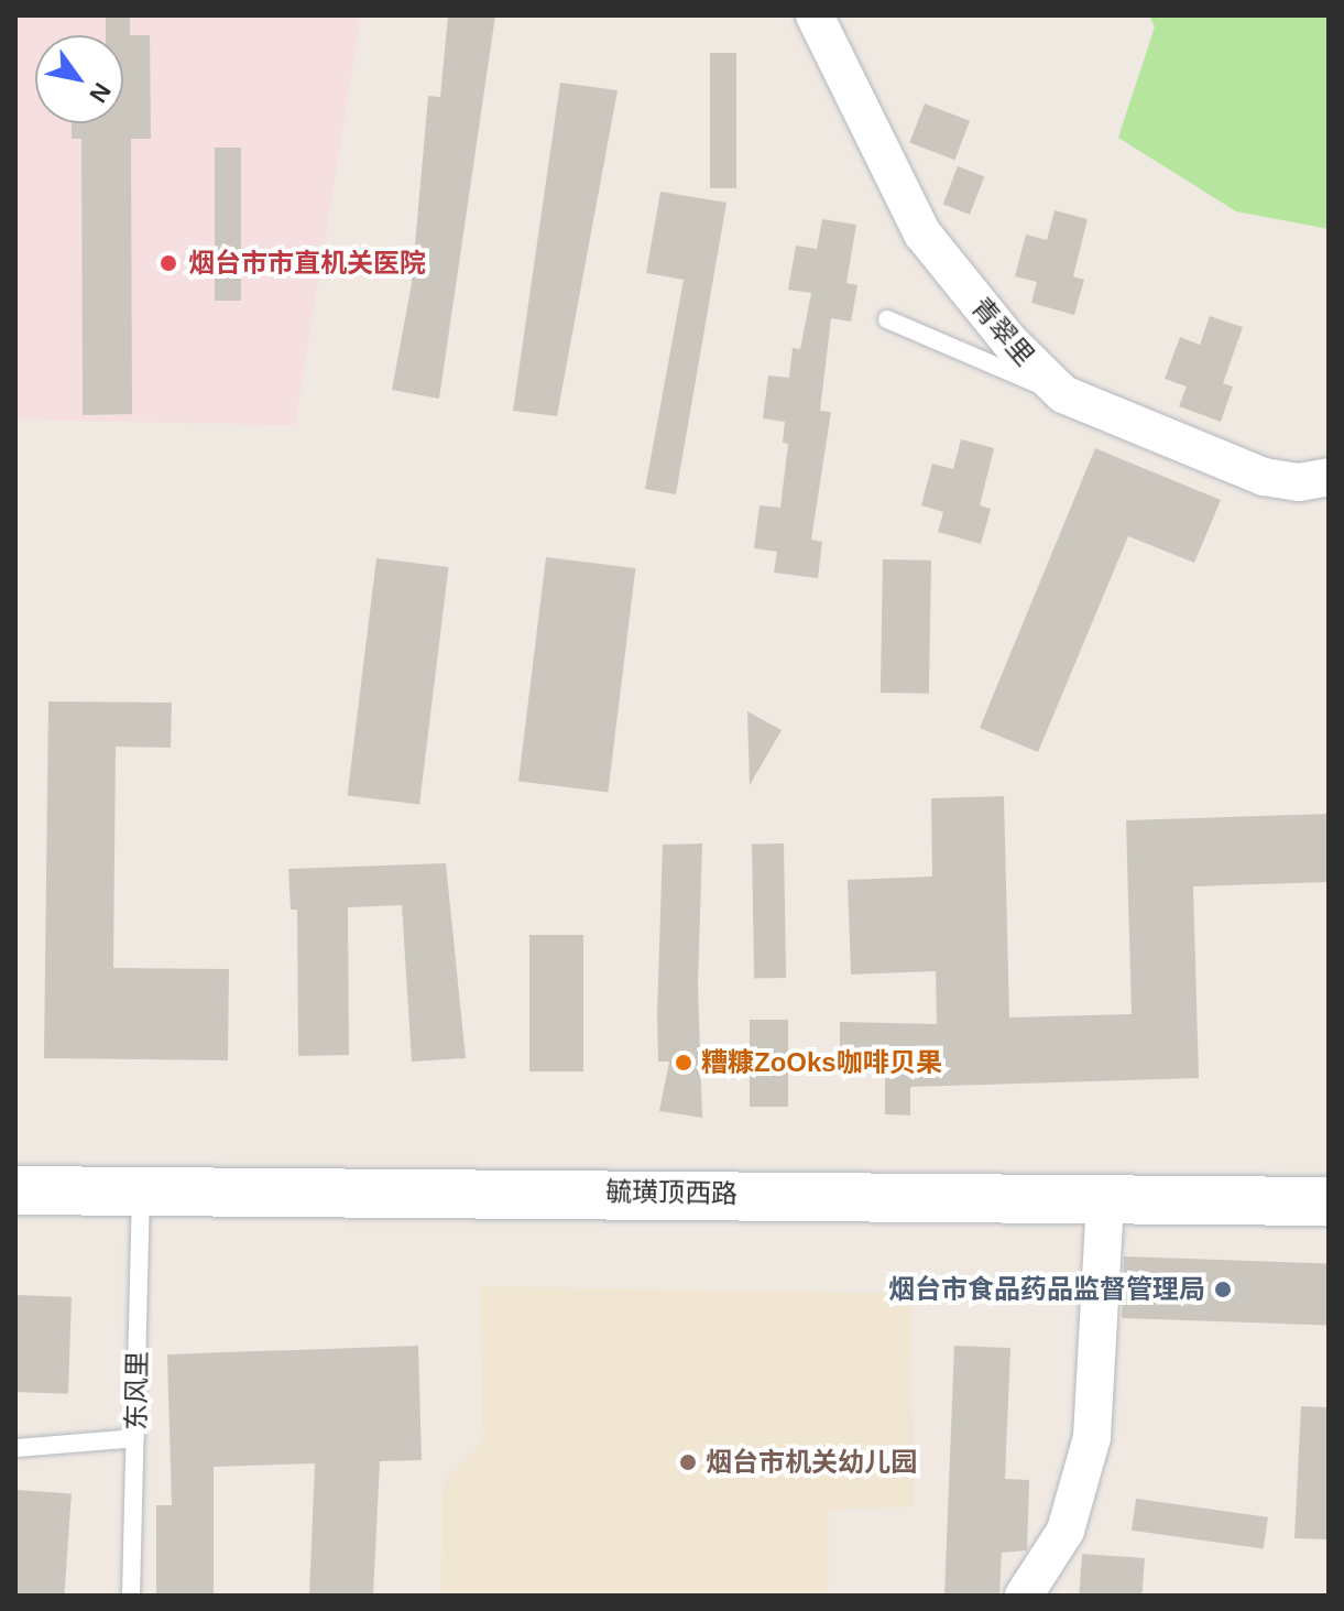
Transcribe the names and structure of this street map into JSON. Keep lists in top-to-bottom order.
{
  "streets": {
    "main road": ["毓璜顶西路"],
    "street": ["青翠里"],
    "lane": ["东风里"]
  },
  "crossings": [
    ["毓璜顶西路", "东风里"]
  ],
  "places": [
    "烟台市市直机关医院",
    "糟糠ZoOks咖啡贝果",
    "烟台市食品药品监督管理局",
    "烟台市机关幼儿园"
  ],
  "north": "bottom right"
}
